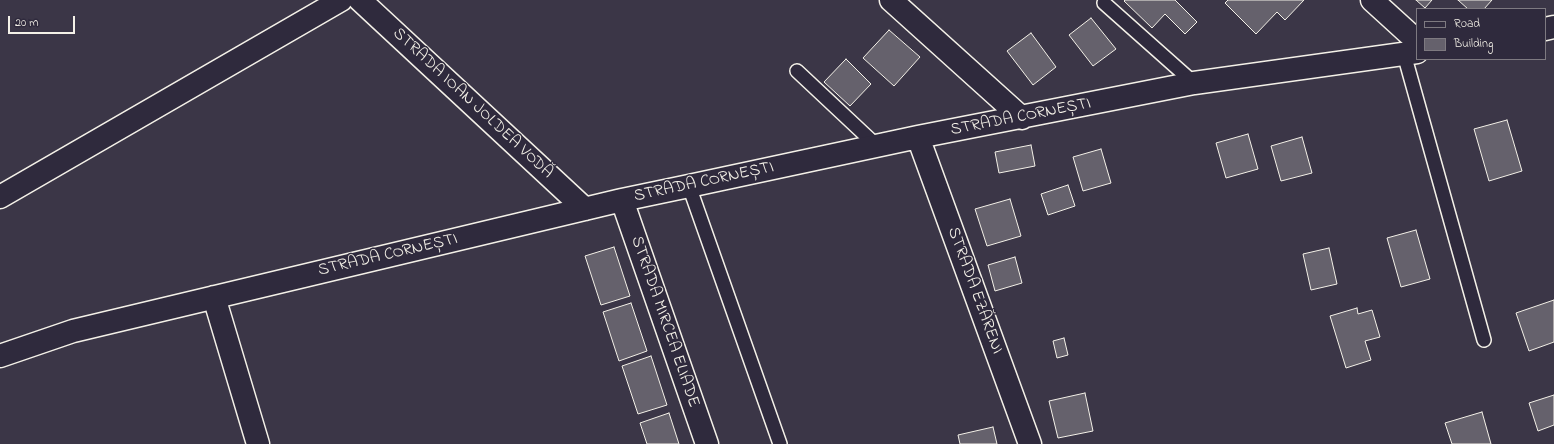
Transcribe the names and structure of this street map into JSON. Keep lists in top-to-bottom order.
{
  "streets": {
    "street": [
      "STRADA IOAN JOLDEA VODĂ",
      "STRADA CORNEȘTI",
      "STRADA EZĂRENI",
      "STRADA MIRCEA ELIADE"
    ]
  },
  "crossings": [
    ["STRADA IOAN JOLDEA VODĂ", "STRADA CORNEȘTI"],
    ["STRADA CORNEȘTI", "STRADA EZĂRENI"],
    ["STRADA CORNEȘTI", "STRADA MIRCEA ELIADE"]
  ],
  "legend": ["Road", "Building"],
  "scale_bar": "20 m"
}
